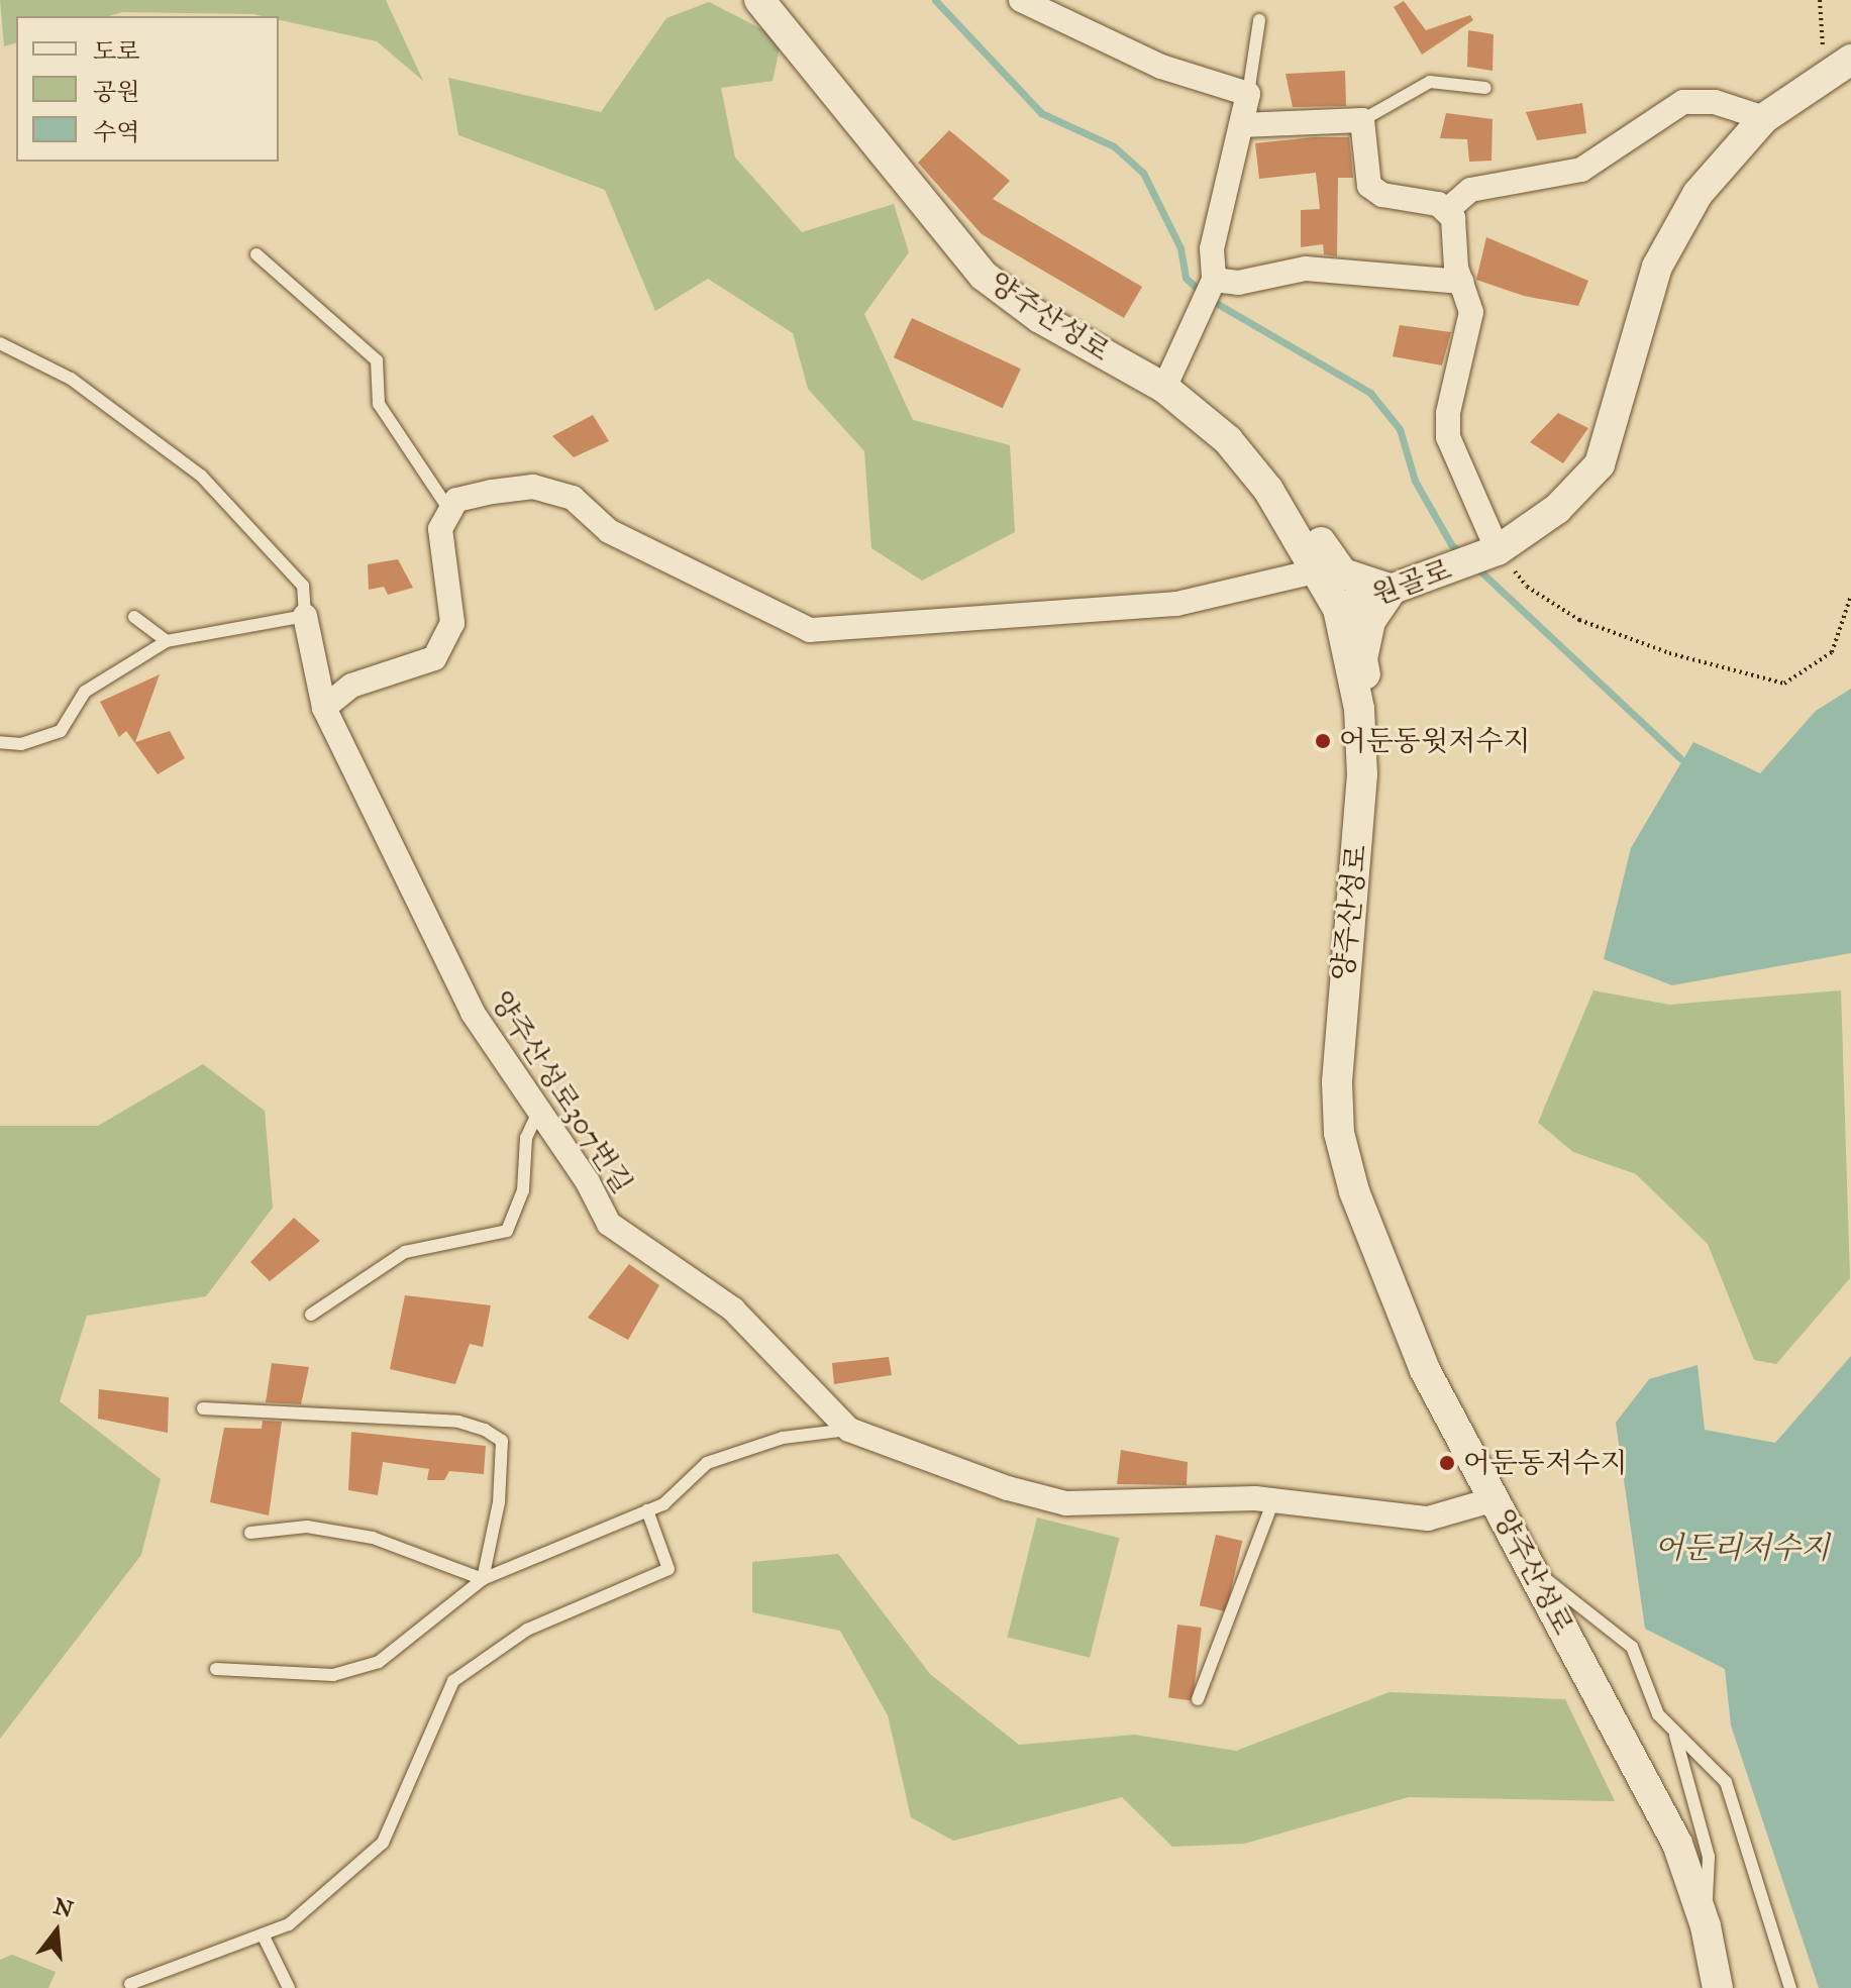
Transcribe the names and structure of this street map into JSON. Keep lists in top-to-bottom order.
{
  "streets": {
    "street": ["양주산성로", "원골로", "양주산성로307번길"]
  },
  "crossings": [
    ["양주산성로", "원골로"],
    ["양주산성로", "양주산성로307번길"]
  ],
  "water": ["어둔리저수지"],
  "places": ["어둔동윗저수지", "어둔동저수지"],
  "legend": ["도로", "공원", "수역"],
  "north": "top"
}
